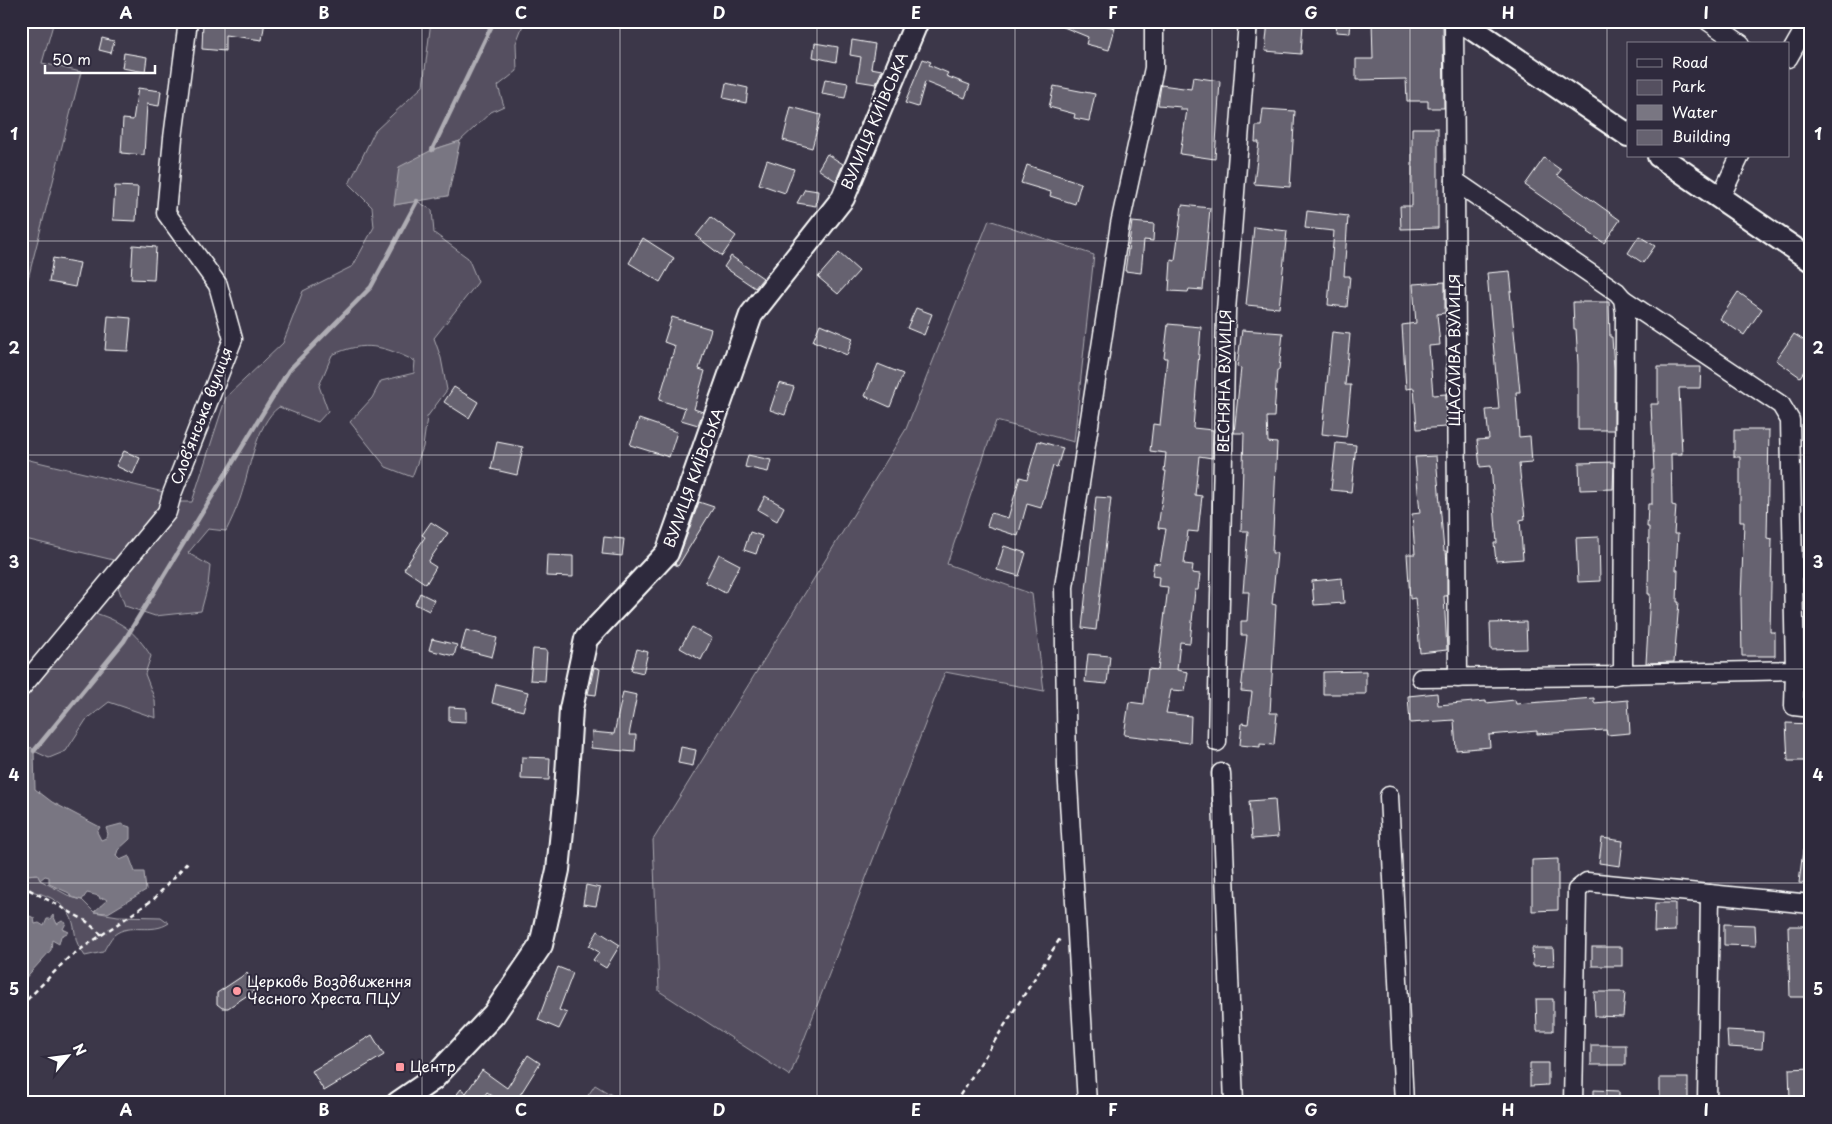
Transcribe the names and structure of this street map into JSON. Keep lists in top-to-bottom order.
{
  "streets": {
    "street": [
      "ВУЛИЦЯ КИЇВСЬКА",
      "ЩАСЛИВА ВУЛИЦЯ",
      "ВЕСНЯНА ВУЛИЦЯ",
      "Словʼянська вулиця"
    ]
  },
  "places": {
    "other": ["Церковь Воздвиження Чесного Хреста ПЦУ"],
    "transit": ["Центр"]
  },
  "legend": [
    "Road",
    "Park",
    "Water",
    "Building"
  ],
  "scale_bar": "50 m",
  "north": "top right",
  "grid": {
    "columns": [
      "A",
      "B",
      "C",
      "D",
      "E",
      "F",
      "G",
      "H",
      "I"
    ],
    "rows": [
      "1",
      "2",
      "3",
      "4",
      "5"
    ]
  }
}
